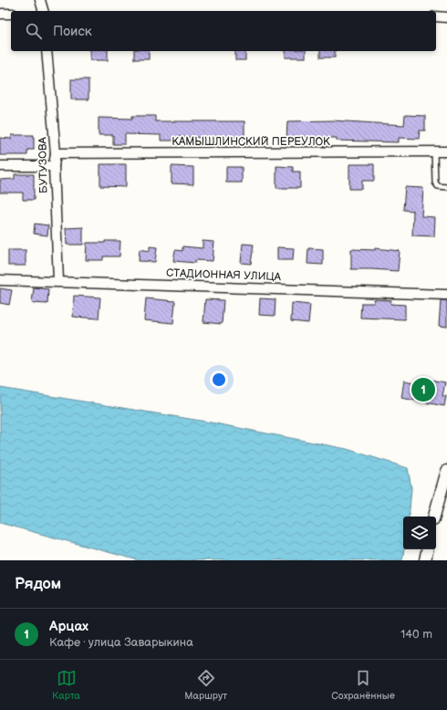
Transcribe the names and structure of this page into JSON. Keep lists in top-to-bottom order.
{
  "streets": {
    "street": ["КАМЫШЛИНСКИЙ ПЕРЕУЛОК", "БУТУЗОВА", "СТАДИОННАЯ УЛИЦА"]
  },
  "crossings": [
    ["КАМЫШЛИНСКИЙ ПЕРЕУЛОК", "БУТУЗОВА"],
    ["БУТУЗОВА", "СТАДИОННАЯ УЛИЦА"]
  ],
  "page": {
    "search": "Поиск",
    "pins": "1",
    "heading": "Рядом",
    "list": [
      {
        "mark": "1",
        "name": "Арцах",
        "note": "Кафе · улица Заварыкина",
        "value": "140 m"
      }
    ],
    "nav": ["Карта", "Маршрут", "Сохранённые"]
  }
}
